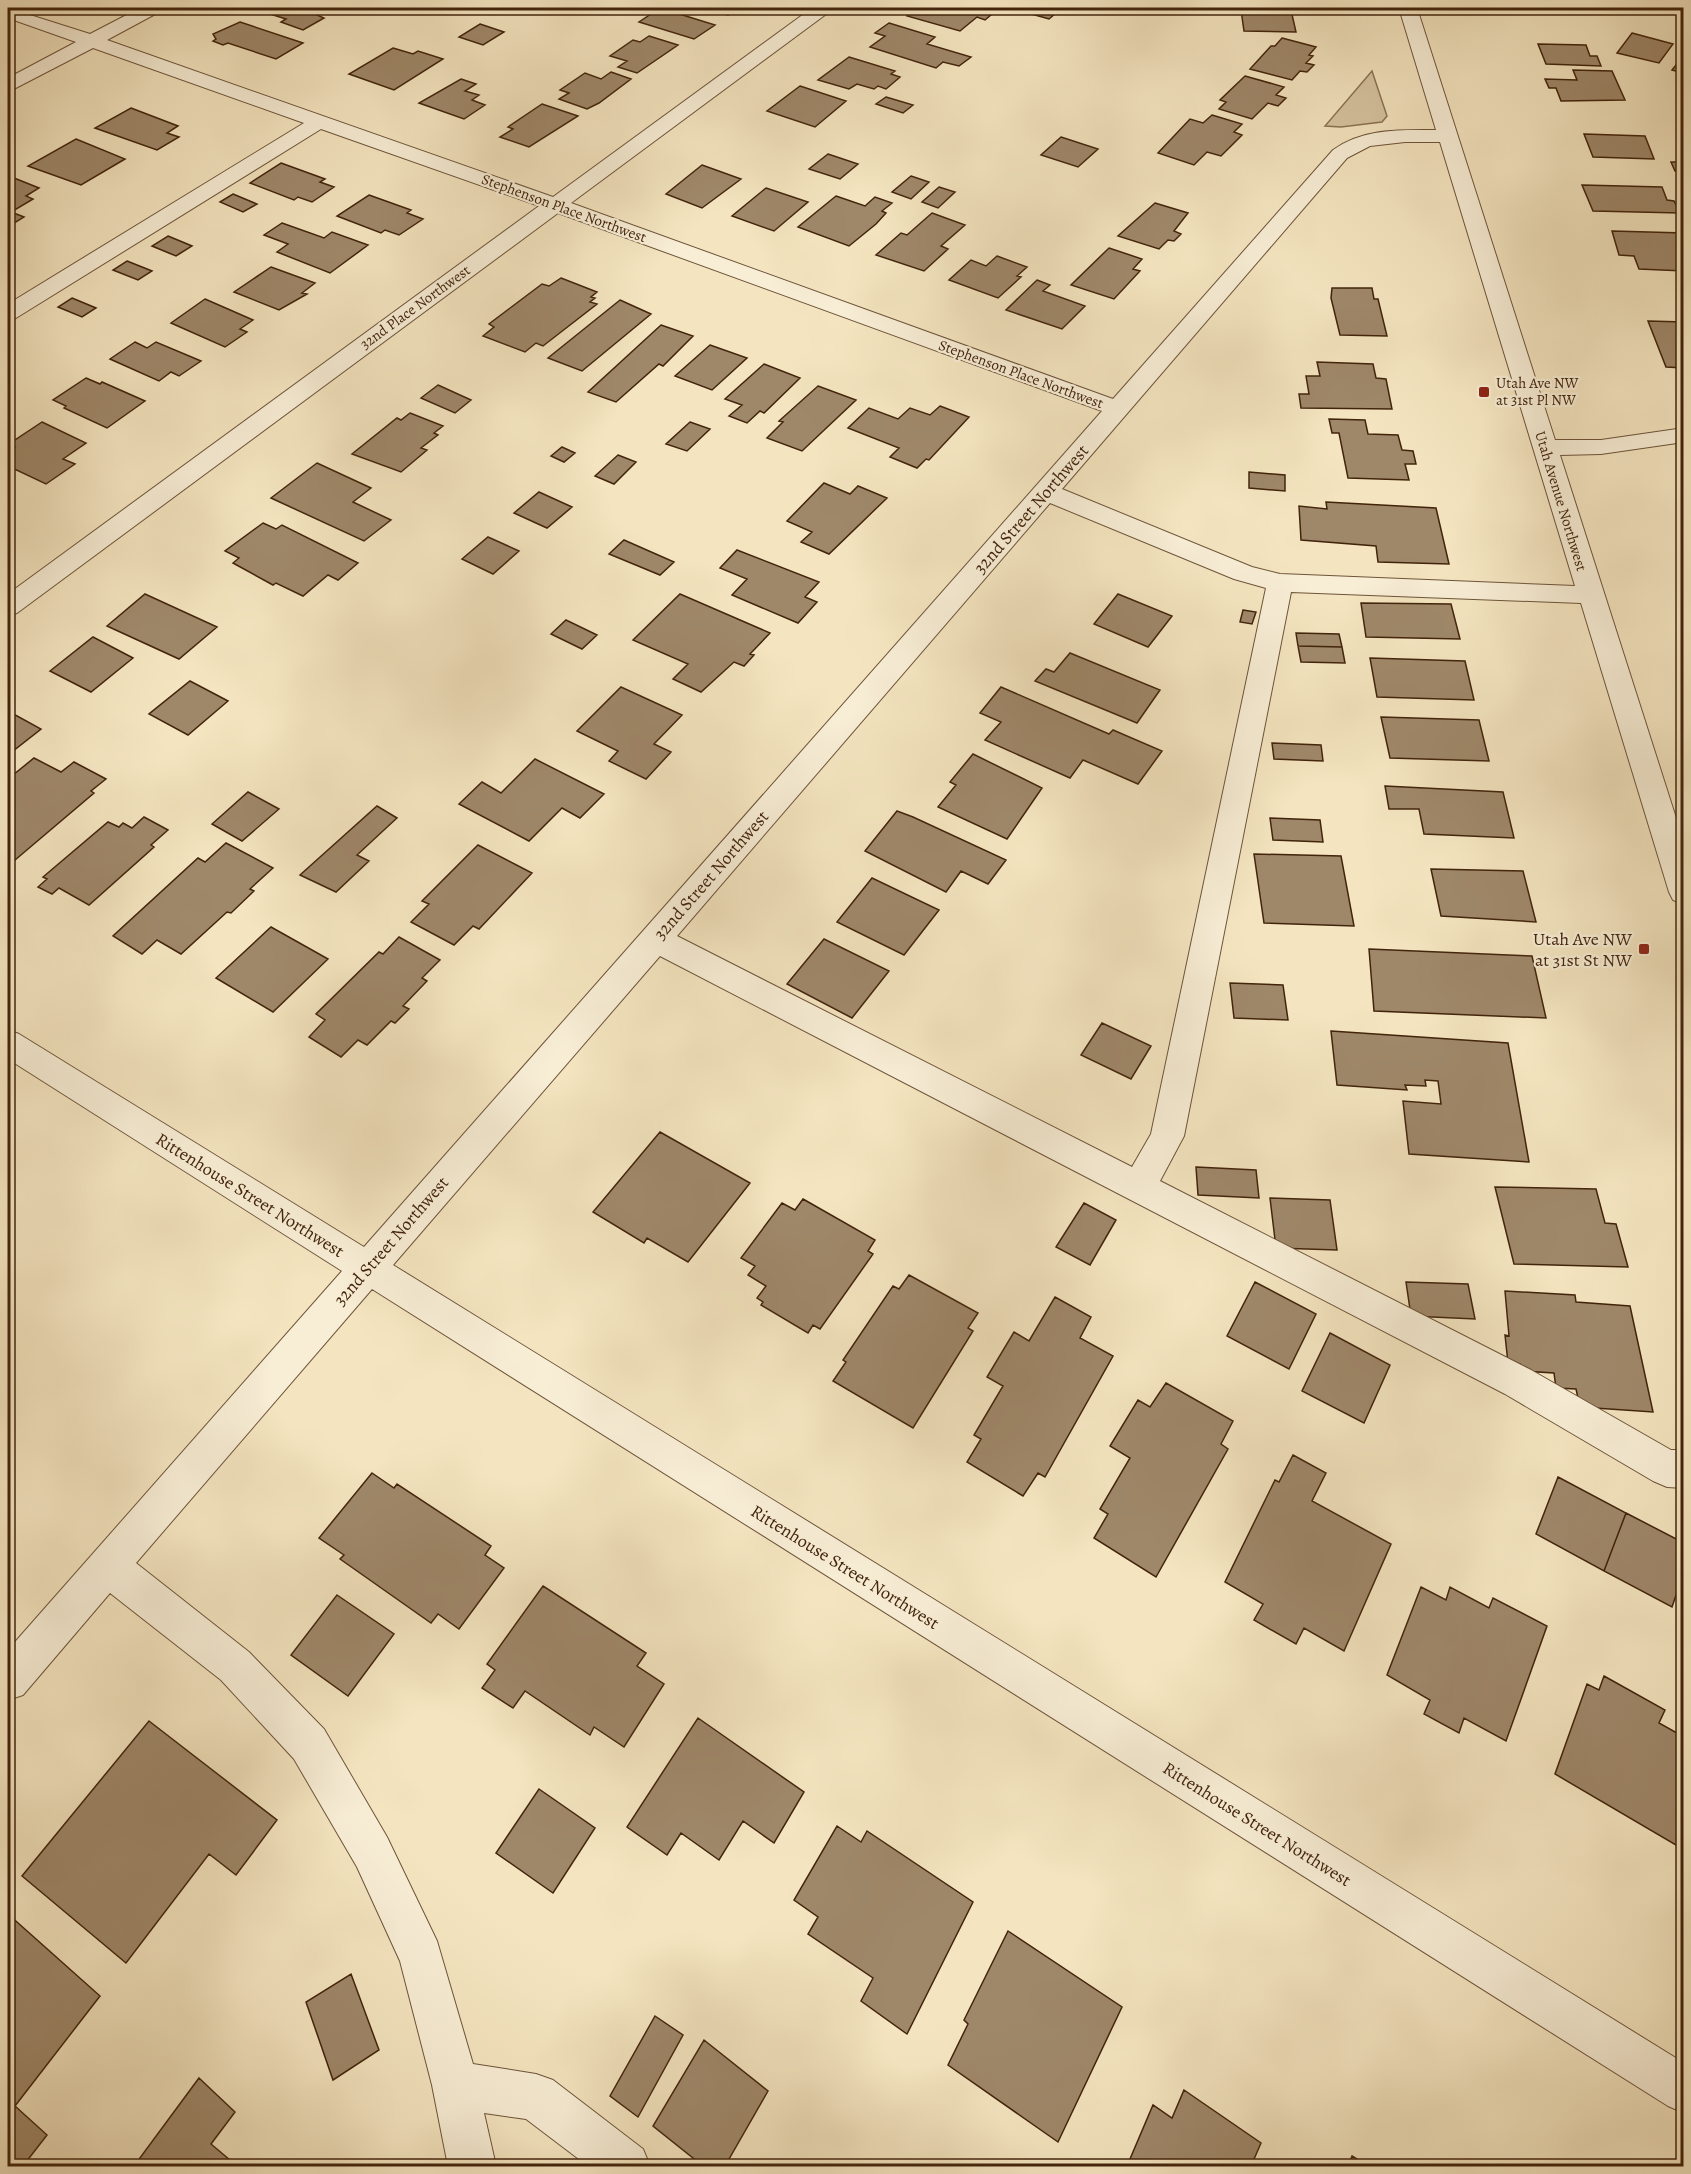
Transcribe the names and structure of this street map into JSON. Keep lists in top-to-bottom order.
{
  "streets": {
    "street": [
      "Stephenson Place Northwest",
      "32nd Place Northwest",
      "Utah Avenue Northwest",
      "32nd Street Northwest",
      "Rittenhouse Street Northwest"
    ]
  },
  "crossings": [
    ["Stephenson Place Northwest", "32nd Place Northwest"],
    ["Stephenson Place Northwest", "32nd Street Northwest"],
    ["Utah Avenue Northwest", "32nd Street Northwest"],
    ["32nd Street Northwest", "Rittenhouse Street Northwest"]
  ],
  "places": {
    "transit": ["Utah Ave NW at 31st Pl NW", "Utah Ave NW at 31st St NW"]
  }
}
